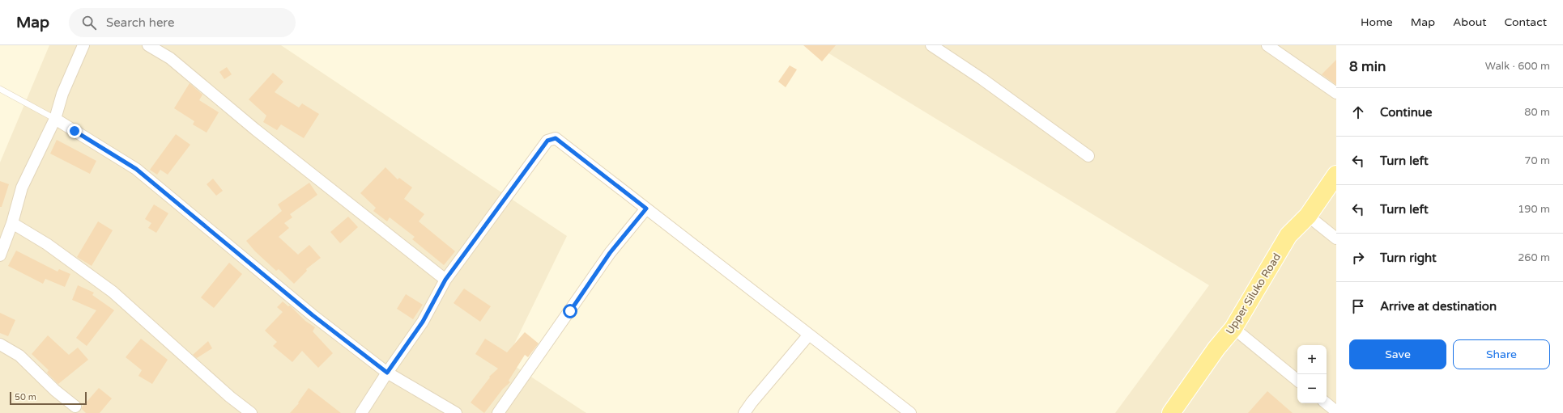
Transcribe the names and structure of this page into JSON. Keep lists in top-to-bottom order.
{
  "streets": {
    "main road": ["Upper Siluko Road"]
  },
  "scale_bar": "50 m",
  "page": {
    "header": "Map",
    "search": "Search here",
    "nav": [
      "Home",
      "Map",
      "About",
      "Contact"
    ],
    "heading": ["8 min", "Walk · 600 m"],
    "list": [
      ["Continue", "80 m"],
      ["Turn left", "70 m"],
      ["Turn left", "190 m"],
      ["Turn right", "260 m"],
      "Arrive at destination"
    ],
    "buttons": ["Save", "Share"],
    "map_buttons": ["+", "−"],
    "scale": "50 m"
  }
}
